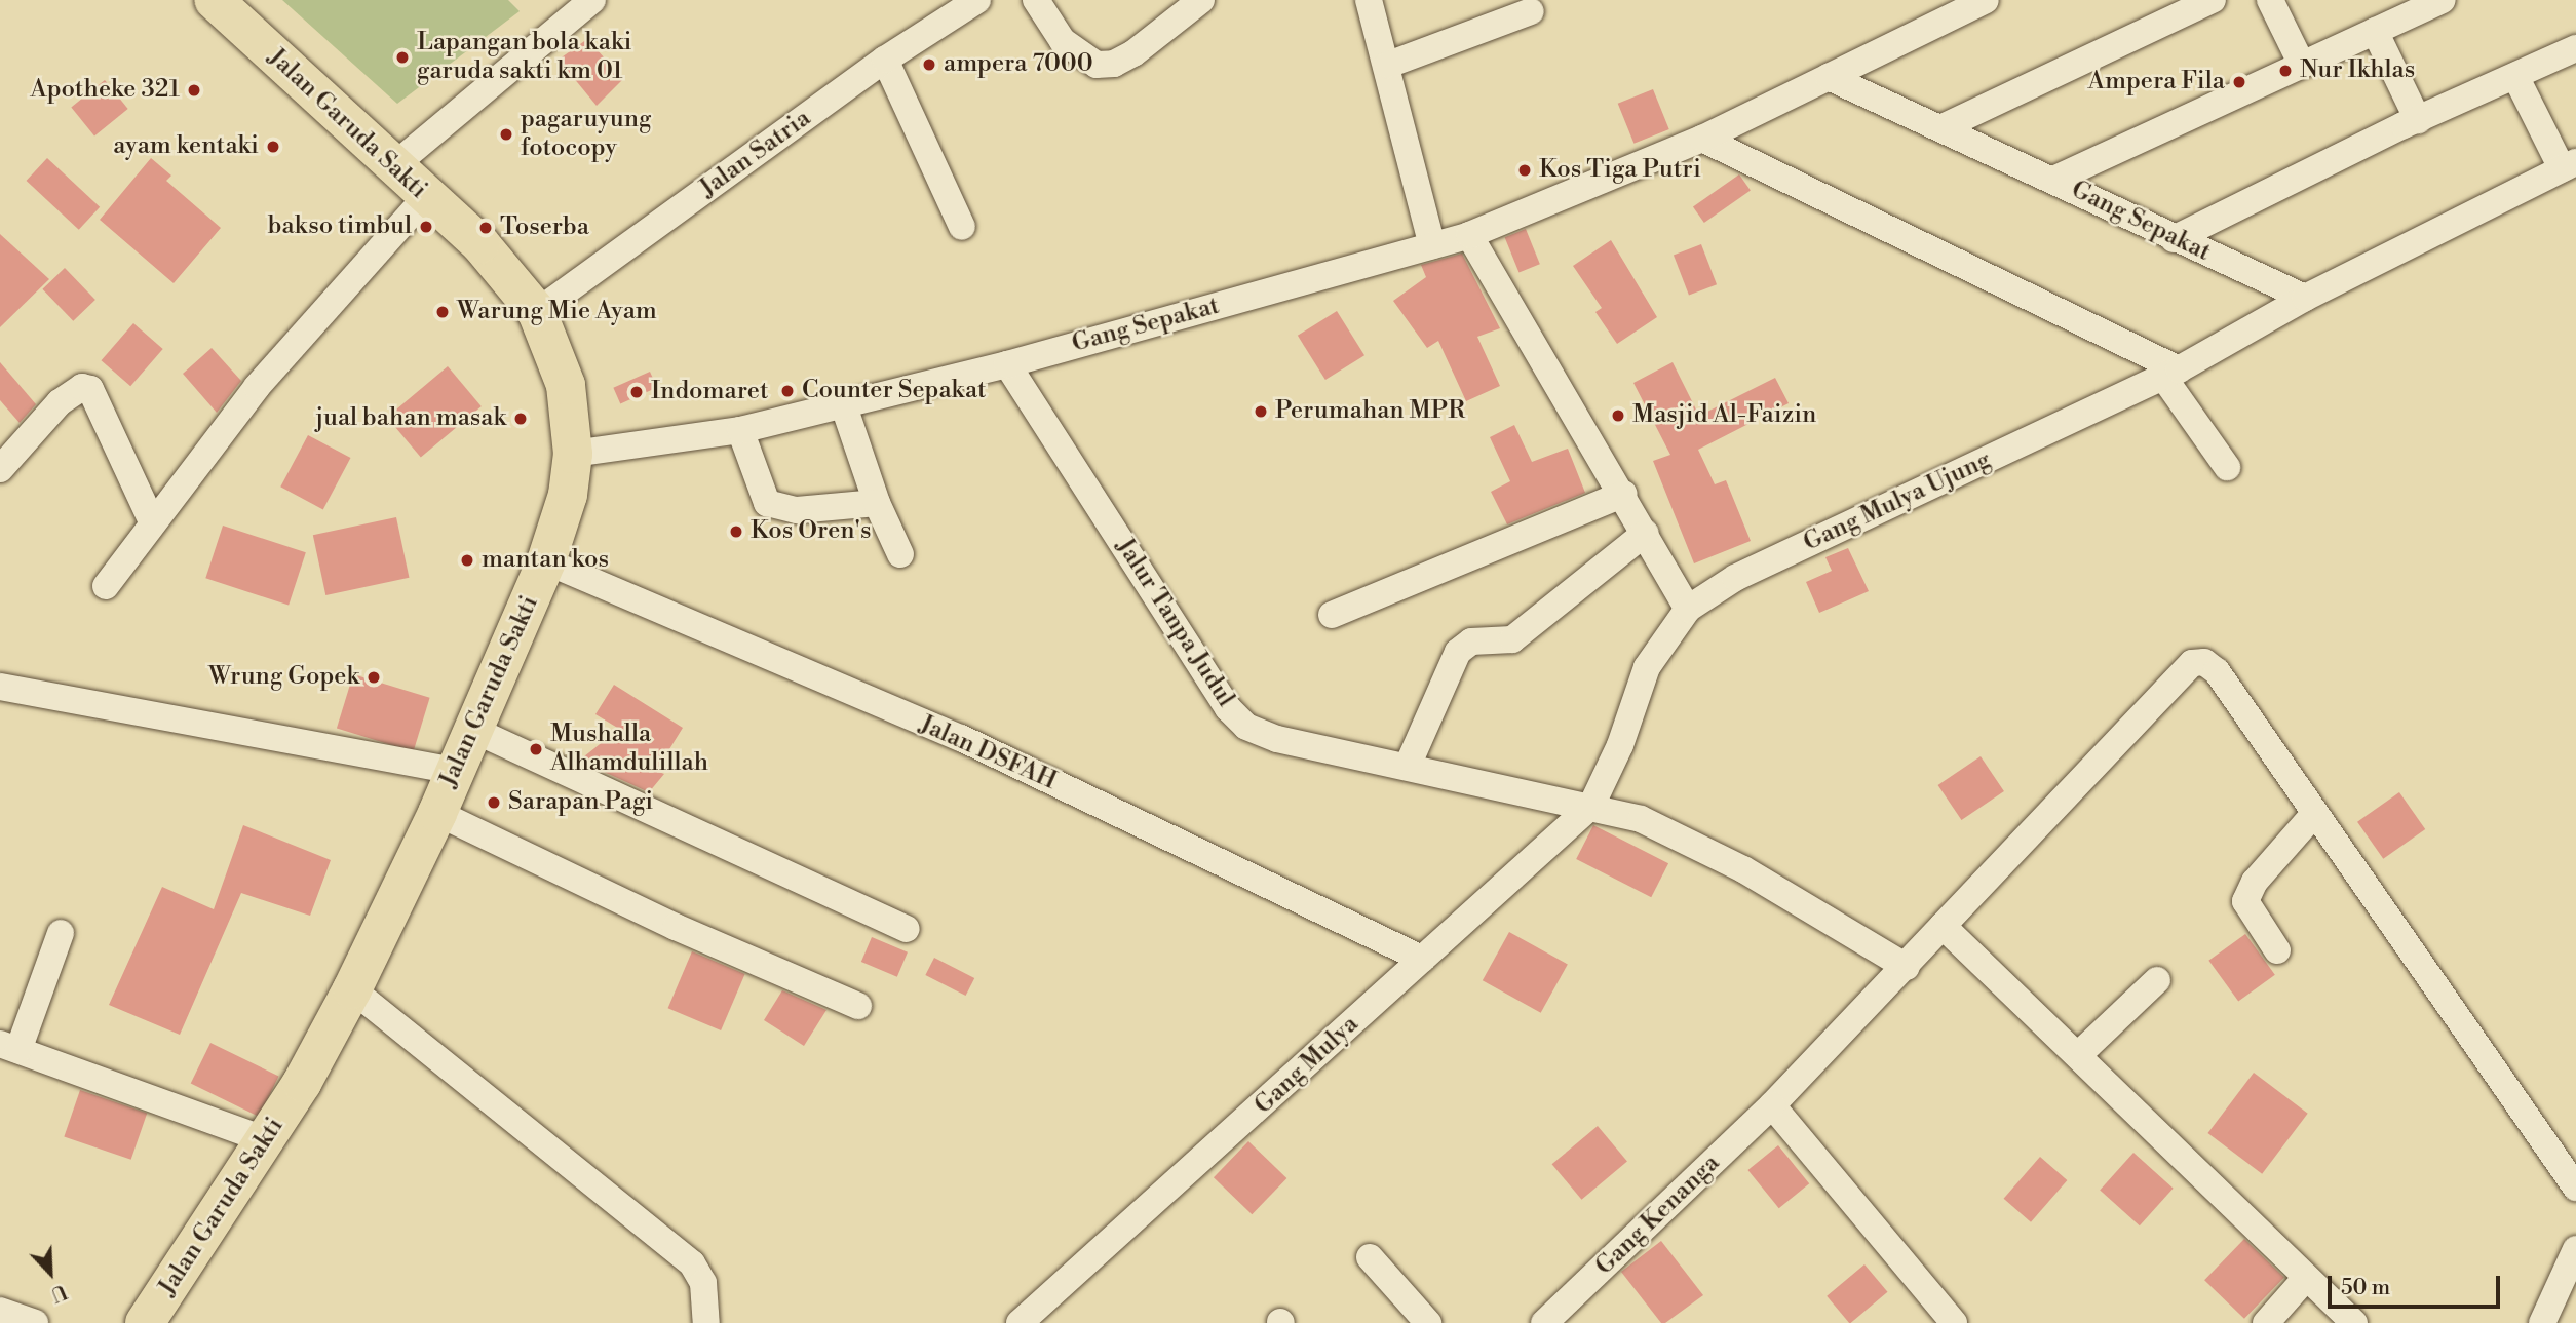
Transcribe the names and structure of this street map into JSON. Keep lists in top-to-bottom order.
{
  "streets": {
    "highway": ["Jalan Garuda Sakti"],
    "street": [
      "Jalan Satria",
      "Gang Sepakat",
      "Gang Mulya Ujung",
      "Jalur Tanpa Judul",
      "Jalan DSFAH",
      "Gang Mulya",
      "Gang Kenanga"
    ]
  },
  "crossings": [
    ["Jalan Garuda Sakti", "Jalan Satria"],
    ["Jalan Garuda Sakti", "Gang Sepakat"],
    ["Jalan Garuda Sakti", "Jalan DSFAH"],
    ["Gang Sepakat", "Gang Mulya Ujung"],
    ["Gang Sepakat", "Jalur Tanpa Judul"],
    ["Gang Mulya Ujung", "Jalur Tanpa Judul"],
    ["Gang Mulya Ujung", "Gang Mulya"],
    ["Jalur Tanpa Judul", "Gang Mulya"],
    ["Jalur Tanpa Judul", "Gang Kenanga"],
    ["Jalan DSFAH", "Gang Mulya"]
  ],
  "places": [
    "Lapangan bola kaki garuda sakti km 01",
    "ampera 7000",
    "Nur Ikhlas",
    "Ampera Fila",
    "Apotheke 321",
    "pagaruyung fotocopy",
    "ayam kentaki",
    "Kos Tiga Putri",
    "bakso timbul",
    "Toserba",
    "Warung Mie Ayam",
    "Counter Sepakat",
    "Indomaret",
    "Perumahan MPR",
    "Masjid Al-Faizin",
    "jual bahan masak",
    "Kos Oren's",
    "mantan kos",
    "Wrung Gopek",
    "Mushalla Alhamdulillah",
    "Sarapan Pagi"
  ],
  "scale_bar": "50 m",
  "north": "bottom right"
}
